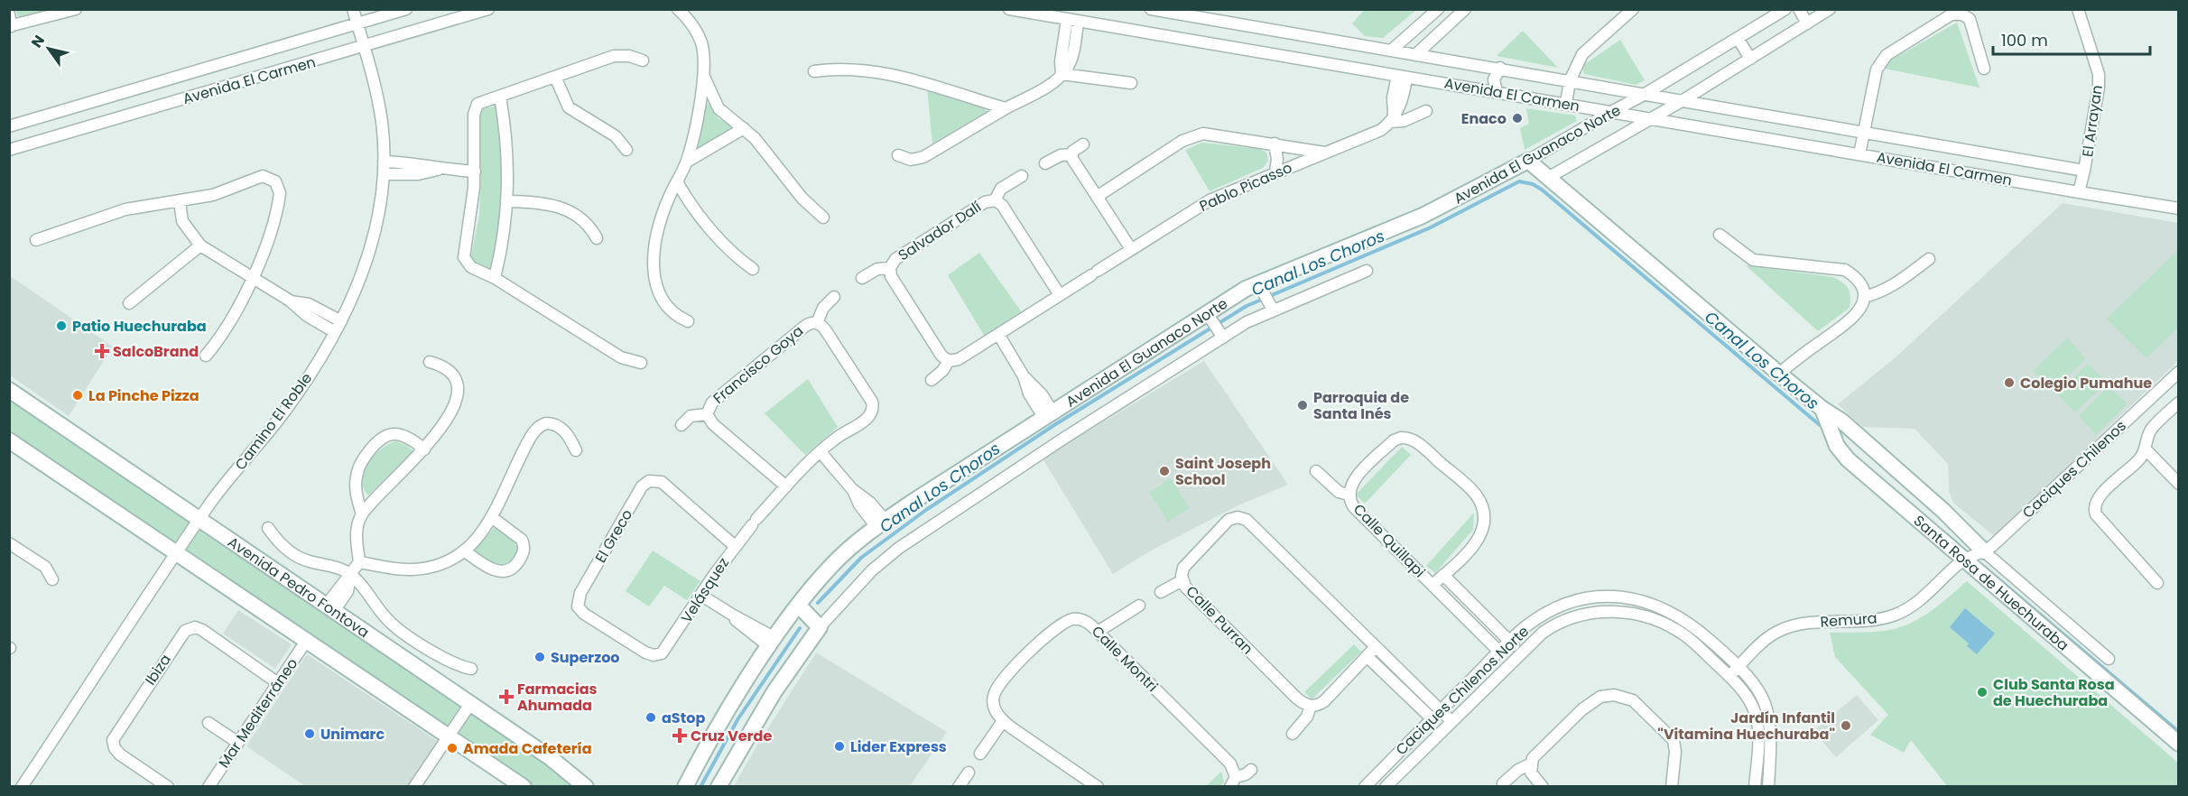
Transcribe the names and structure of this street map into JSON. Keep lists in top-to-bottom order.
{
  "streets": {
    "street": [
      "Avenida El Carmen",
      "El Arrayan",
      "Avenida El Guanaco Norte",
      "Pablo Picasso",
      "Salvador Dalí",
      "Francisco Goya",
      "Camino El Roble",
      "Caciques Chilenos",
      "El Greco",
      "Calle Quillapi",
      "Santa Rosa de Huechuraba",
      "Avenida Pedro Fontova",
      "Velásquez",
      "Calle Purran",
      "Remura",
      "Calle Montri",
      "Ibiza",
      "Caciques Chilenos Norte",
      "Mar Mediterráneo"
    ]
  },
  "crossings": [
    ["Avenida El Carmen", "El Arrayan"],
    ["Avenida El Carmen", "Avenida El Guanaco Norte"],
    ["Avenida El Carmen", "Camino El Roble"],
    ["Avenida El Guanaco Norte", "Santa Rosa de Huechuraba"],
    ["Pablo Picasso", "Salvador Dalí"],
    ["Francisco Goya", "Velásquez"],
    ["Camino El Roble", "Avenida Pedro Fontova"],
    ["Caciques Chilenos", "Santa Rosa de Huechuraba"],
    ["Caciques Chilenos", "Remura"],
    ["El Greco", "Velásquez"],
    ["Calle Quillapi", "Caciques Chilenos Norte"],
    ["Santa Rosa de Huechuraba", "Remura"],
    ["Calle Purran", "Caciques Chilenos Norte"],
    ["Remura", "Caciques Chilenos Norte"],
    ["Ibiza", "Mar Mediterráneo"]
  ],
  "water": ["Canal Los Choros"],
  "places": {
    "other": [
      "Enaco",
      "Patio Huechuraba",
      "Colegio Pumahue",
      "La Pinche Pizza",
      "Parroquia de Santa Inés",
      "Saint Joseph School",
      "Superzoo",
      "Club Santa Rosa de Huechuraba",
      "aStop",
      "Jardín Infantil \"Vitamina Huechuraba\"",
      "Unimarc",
      "Lider Express",
      "Amada Cafetería"
    ],
    "health": ["SalcoBrand", "Farmacias Ahumada", "Cruz Verde"]
  },
  "scale_bar": "100 m",
  "north": "top left"
}
